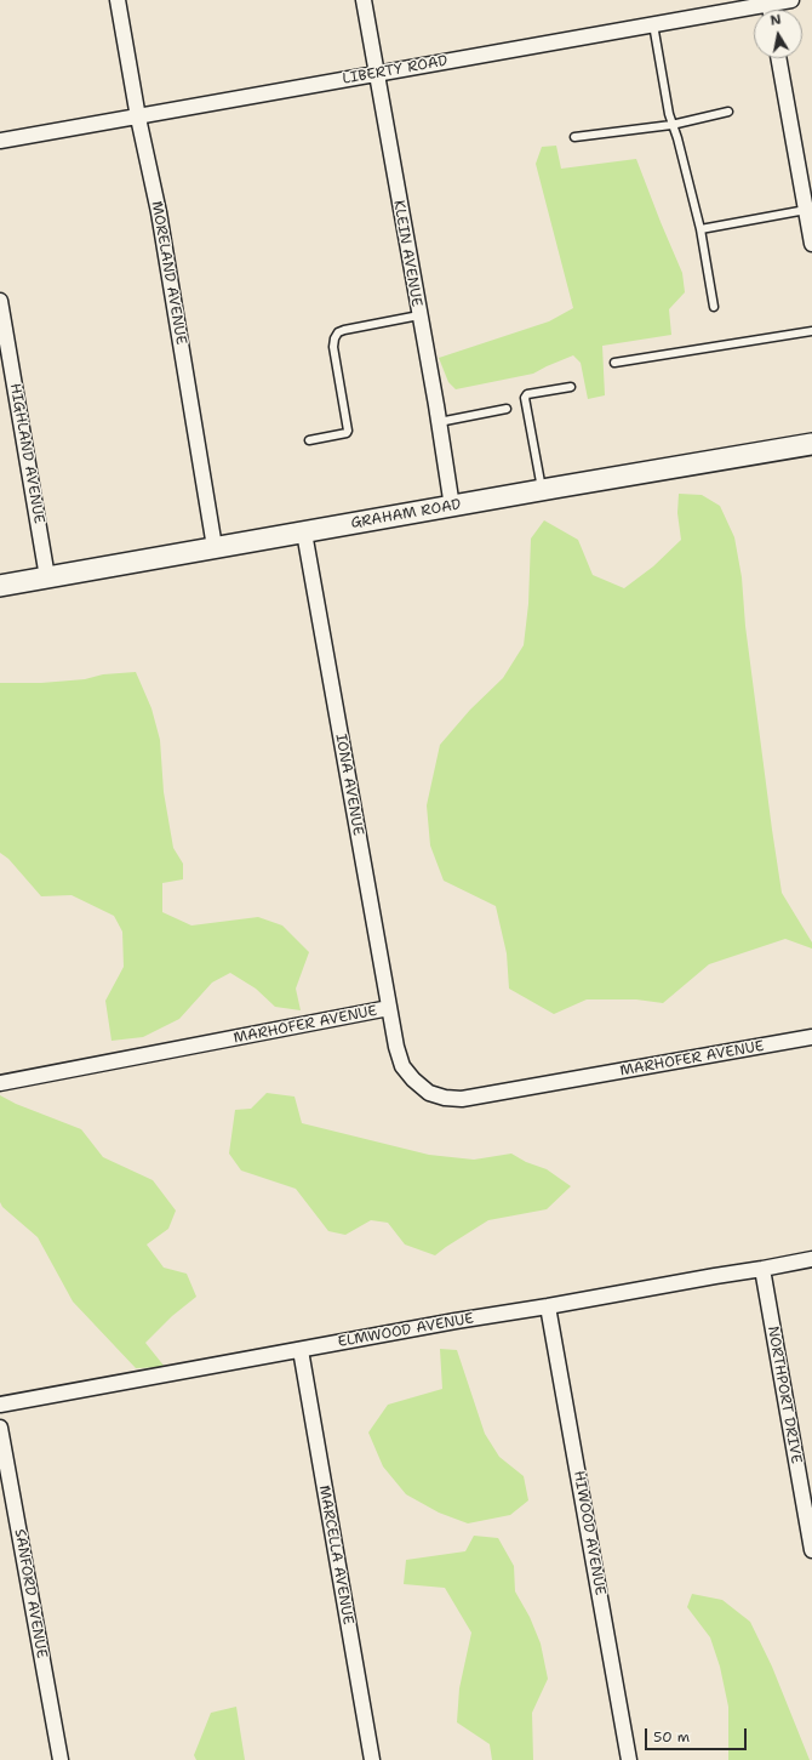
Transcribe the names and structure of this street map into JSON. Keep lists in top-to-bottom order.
{
  "streets": {
    "main road": ["GRAHAM ROAD"],
    "street": [
      "LIBERTY ROAD",
      "KLEIN AVENUE",
      "MORELAND AVENUE",
      "HIGHLAND AVENUE",
      "IONA AVENUE",
      "MARHOFER AVENUE",
      "ELMWOOD AVENUE",
      "NORTHPORT DRIVE",
      "HIWOOD AVENUE",
      "MARCELLA AVENUE",
      "SANFORD AVENUE"
    ]
  },
  "crossings": [
    ["LIBERTY ROAD", "KLEIN AVENUE"],
    ["LIBERTY ROAD", "MORELAND AVENUE"],
    ["KLEIN AVENUE", "GRAHAM ROAD"],
    ["MORELAND AVENUE", "GRAHAM ROAD"],
    ["HIGHLAND AVENUE", "GRAHAM ROAD"],
    ["GRAHAM ROAD", "IONA AVENUE"],
    ["IONA AVENUE", "MARHOFER AVENUE"],
    ["ELMWOOD AVENUE", "NORTHPORT DRIVE"],
    ["ELMWOOD AVENUE", "HIWOOD AVENUE"],
    ["ELMWOOD AVENUE", "MARCELLA AVENUE"]
  ],
  "scale_bar": "50 m",
  "north": "top"
}
